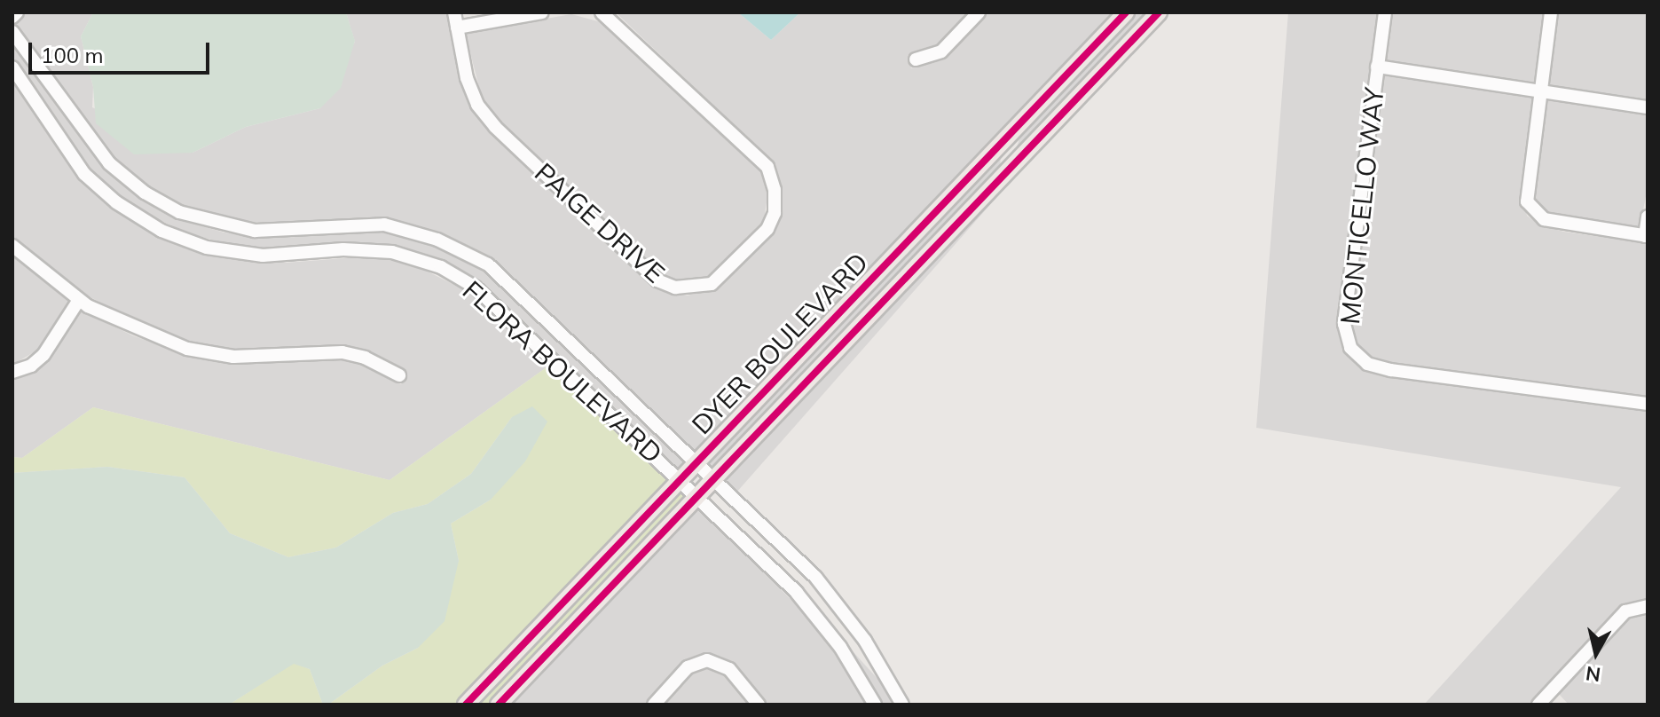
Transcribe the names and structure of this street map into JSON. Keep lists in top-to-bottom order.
{
  "streets": {
    "main road": ["DYER BOULEVARD"],
    "street": ["MONTICELLO WAY", "PAIGE DRIVE", "FLORA BOULEVARD"]
  },
  "crossings": [
    ["DYER BOULEVARD", "FLORA BOULEVARD"]
  ],
  "scale_bar": "100 m",
  "north": "bottom"
}
